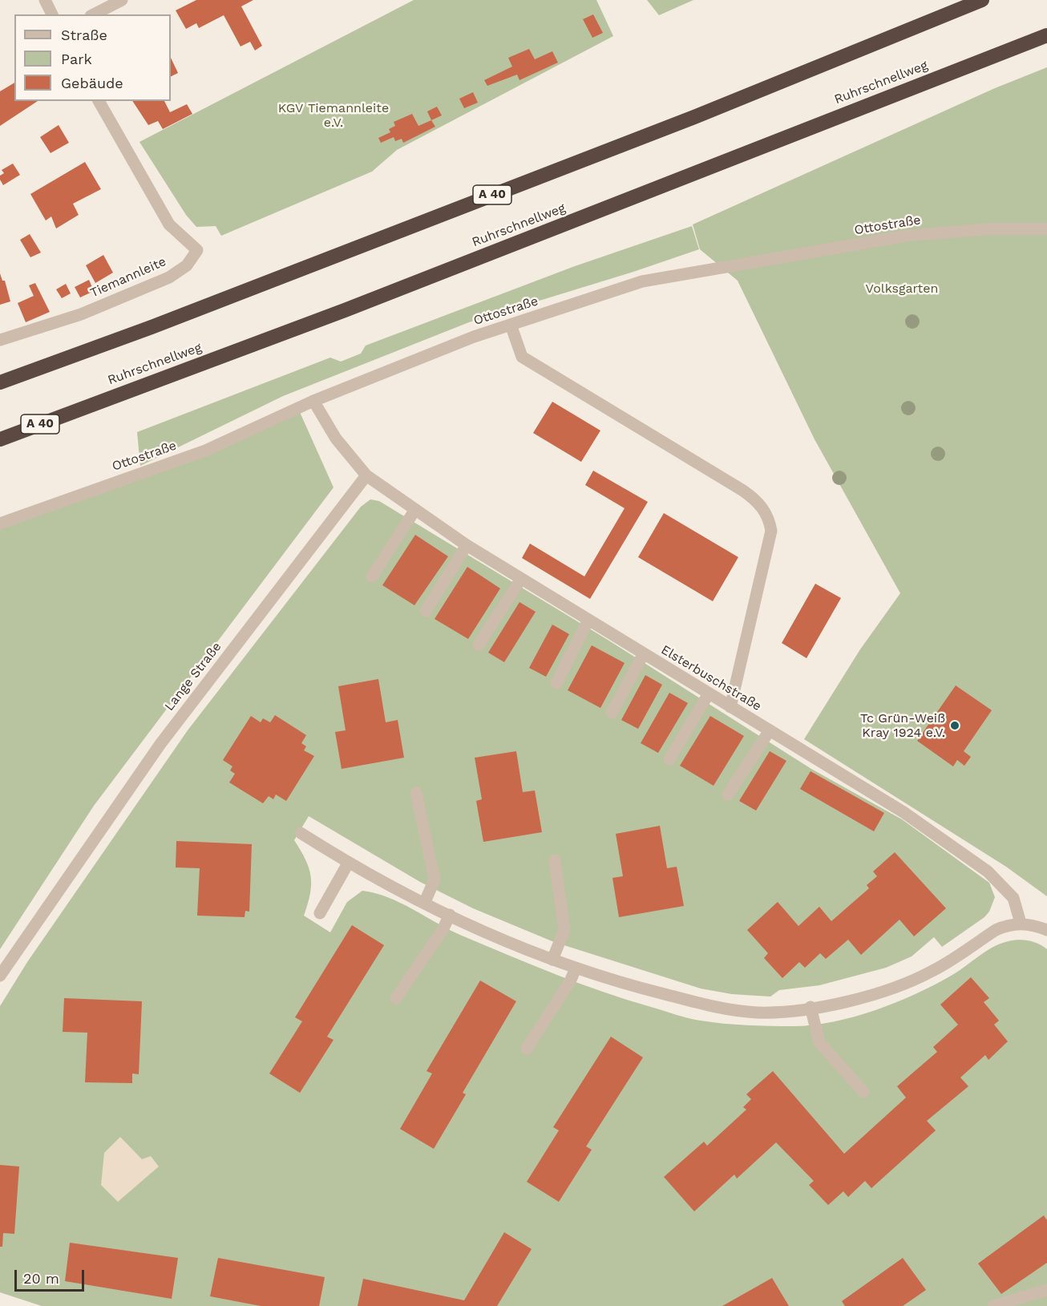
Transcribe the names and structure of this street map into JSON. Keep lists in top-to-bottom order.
{
  "streets": {
    "highway": ["Ruhrschnellweg", "A 40"],
    "street": [
      "Ottostraße",
      "Tiemannleite",
      "Lange Straße",
      "Elsterbuschstraße"
    ]
  },
  "crossings": [
    ["Lange Straße", "Elsterbuschstraße"]
  ],
  "parks": ["KGV Tiemannleite e.V.", "Volksgarten"],
  "places": ["Tc Grün-Weiß Kray 1924 e.V."],
  "legend": ["Straße", "Park", "Gebäude"],
  "scale_bar": "20 m"
}
